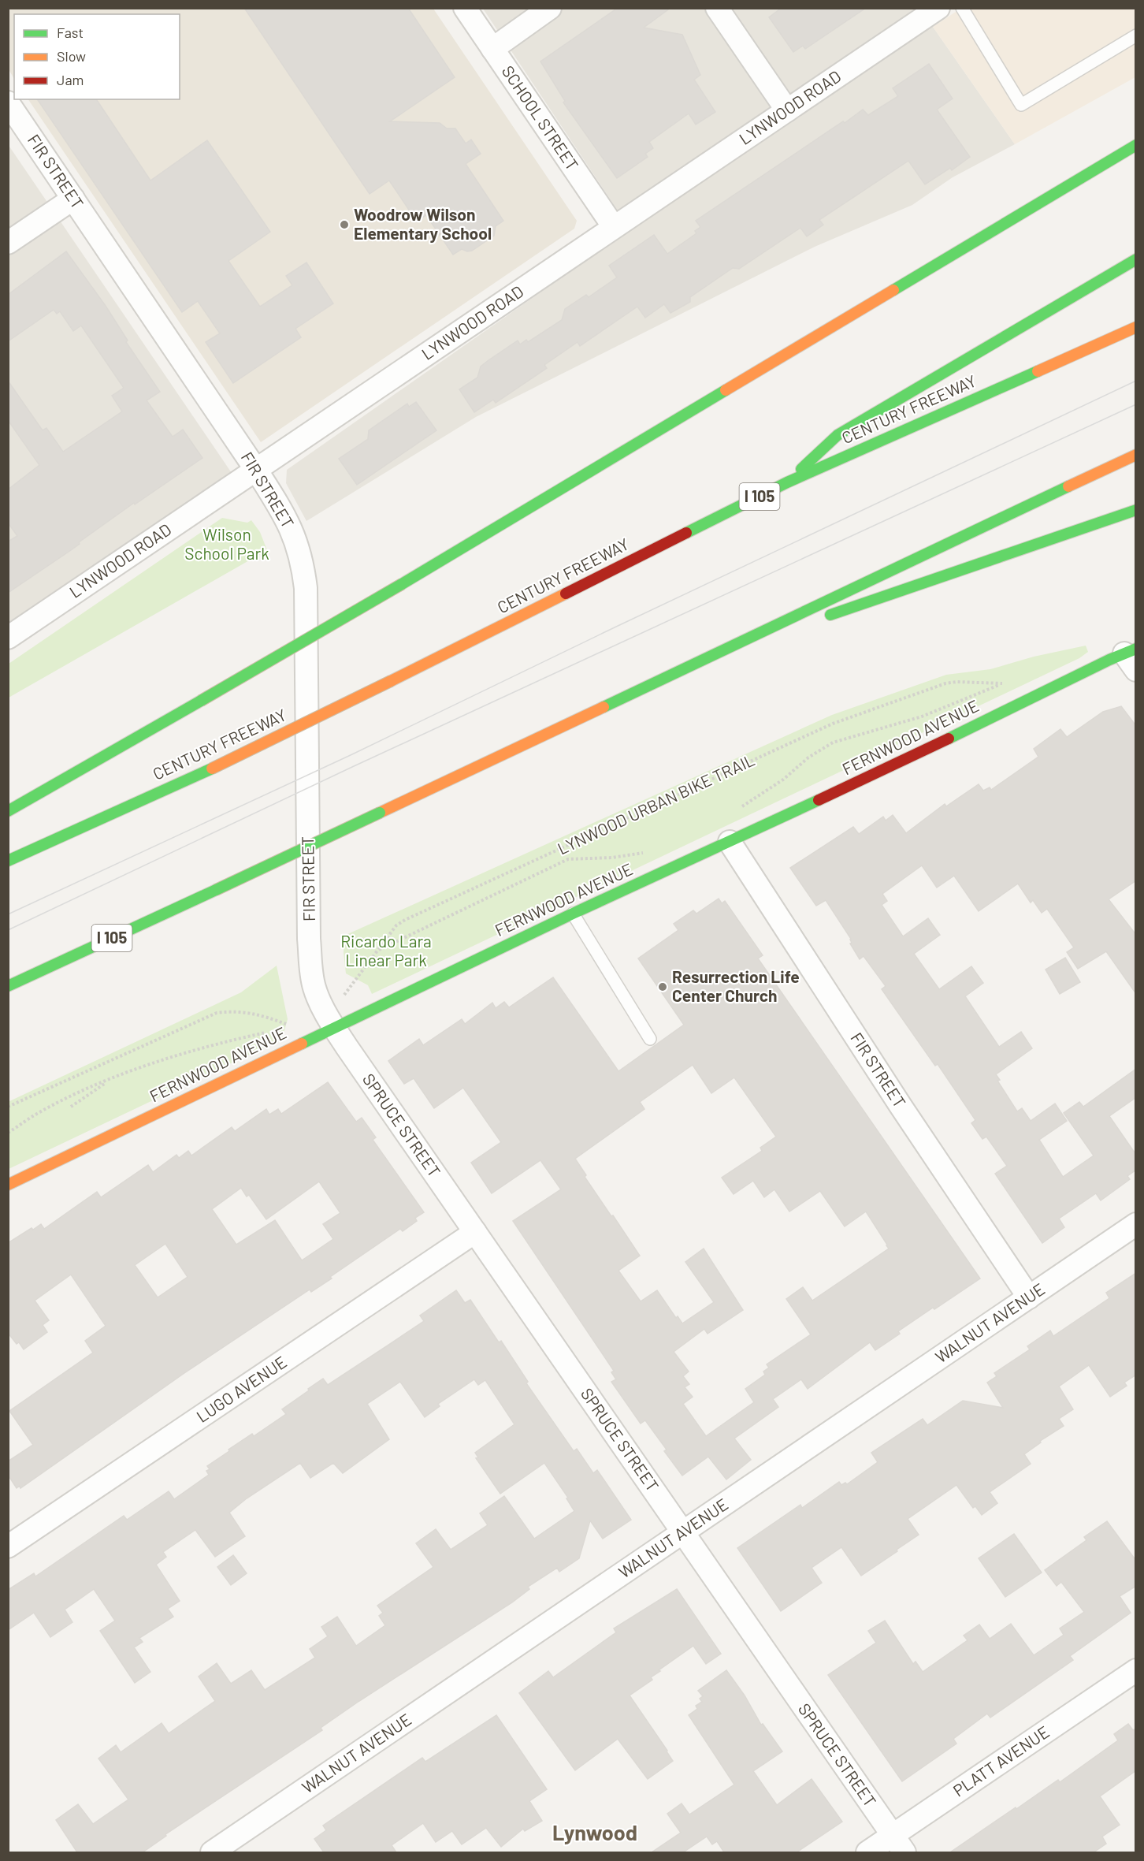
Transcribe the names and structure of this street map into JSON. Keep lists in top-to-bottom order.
{
  "streets": {
    "main road": ["CENTURY FREEWAY", "I 105", "FERNWOOD AVENUE"],
    "street": [
      "LYNWOOD ROAD",
      "SCHOOL STREET",
      "FIR STREET",
      "SPRUCE STREET",
      "WALNUT AVENUE",
      "LUGO AVENUE",
      "PLATT AVENUE"
    ],
    "path": ["LYNWOOD URBAN BIKE TRAIL"]
  },
  "crossings": [
    ["LYNWOOD ROAD", "SCHOOL STREET"],
    ["LYNWOOD ROAD", "FIR STREET"],
    ["FIR STREET", "FERNWOOD AVENUE"],
    ["FIR STREET", "SPRUCE STREET"],
    ["FIR STREET", "WALNUT AVENUE"],
    ["FERNWOOD AVENUE", "SPRUCE STREET"],
    ["SPRUCE STREET", "WALNUT AVENUE"],
    ["SPRUCE STREET", "LUGO AVENUE"],
    ["SPRUCE STREET", "PLATT AVENUE"]
  ],
  "districts": ["Lynwood"],
  "parks": ["Wilson School Park", "Ricardo Lara Linear Park"],
  "places": ["Woodrow Wilson Elementary School", "Resurrection Life Center Church"],
  "legend": ["Fast", "Slow", "Jam"]
}
